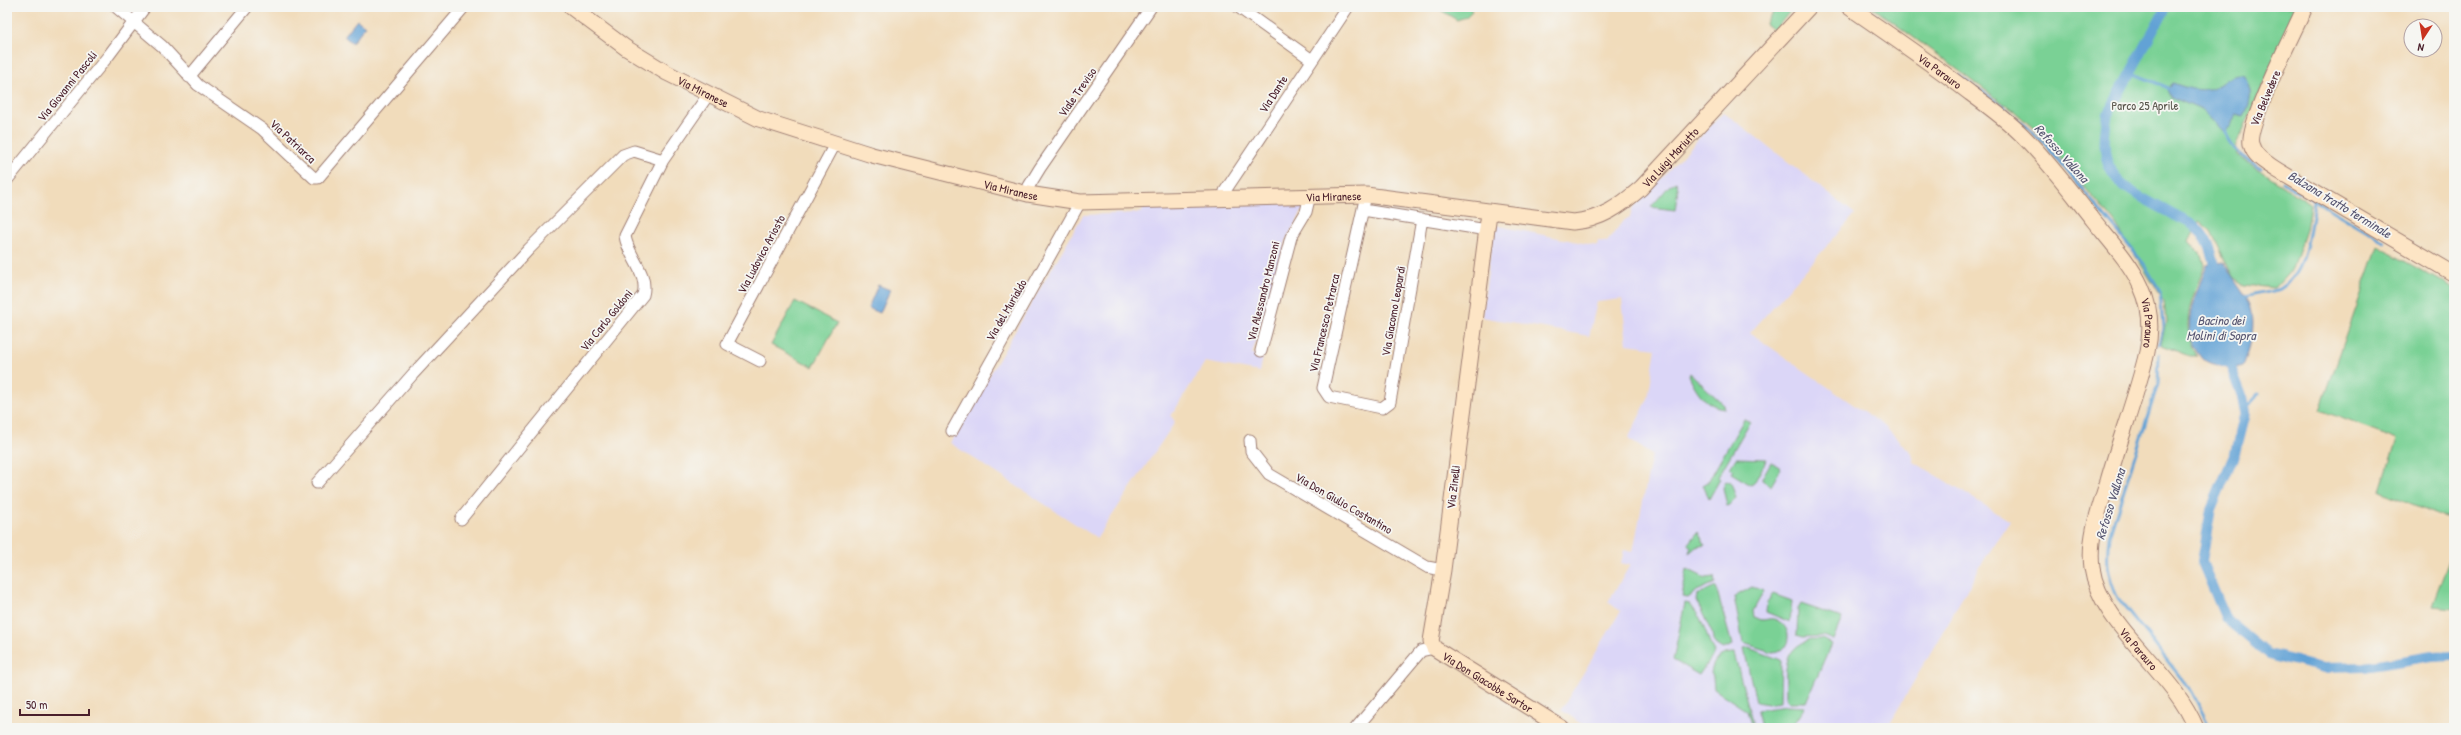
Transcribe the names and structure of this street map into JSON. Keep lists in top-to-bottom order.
{
  "streets": {
    "main road": [
      "Via Parauro",
      "Via Miranese",
      "Via Belvedere",
      "Via Luigi Mariutto",
      "Via Zinelli",
      "Via Don Giacobbe Sartor"
    ],
    "street": [
      "Via Giovanni Pascoli",
      "Viale Treviso",
      "Via Dante",
      "Via Patriarca",
      "Via Ludovico Ariosto",
      "Via Alessandro Manzoni",
      "Via del Murialdo",
      "Via Giacomo Leopardi",
      "Via Carlo Goldoni",
      "Via Francesco Petrarca",
      "Via Don Giulio Costantino"
    ]
  },
  "crossings": [
    ["Via Giovanni Pascoli", "Via Patriarca"],
    ["Via Miranese", "Viale Treviso"],
    ["Via Miranese", "Via Dante"],
    ["Via Miranese", "Via Luigi Mariutto"],
    ["Via Miranese", "Via Ludovico Ariosto"],
    ["Via Miranese", "Via Alessandro Manzoni"],
    ["Via Miranese", "Via del Murialdo"],
    ["Via Miranese", "Via Giacomo Leopardi"],
    ["Via Miranese", "Via Carlo Goldoni"],
    ["Via Miranese", "Via Francesco Petrarca"],
    ["Via Miranese", "Via Zinelli"],
    ["Via Luigi Mariutto", "Via Zinelli"],
    ["Via Giacomo Leopardi", "Via Francesco Petrarca"],
    ["Via Zinelli", "Via Don Giulio Costantino"],
    ["Via Zinelli", "Via Don Giacobbe Sartor"]
  ],
  "water": ["Refosso Vallona", "Balzana tratto terminale", "Bacino dei Molini di Sopra"],
  "parks": ["Parco 25 Aprile"],
  "scale_bar": "50 m",
  "north": "bottom"
}
